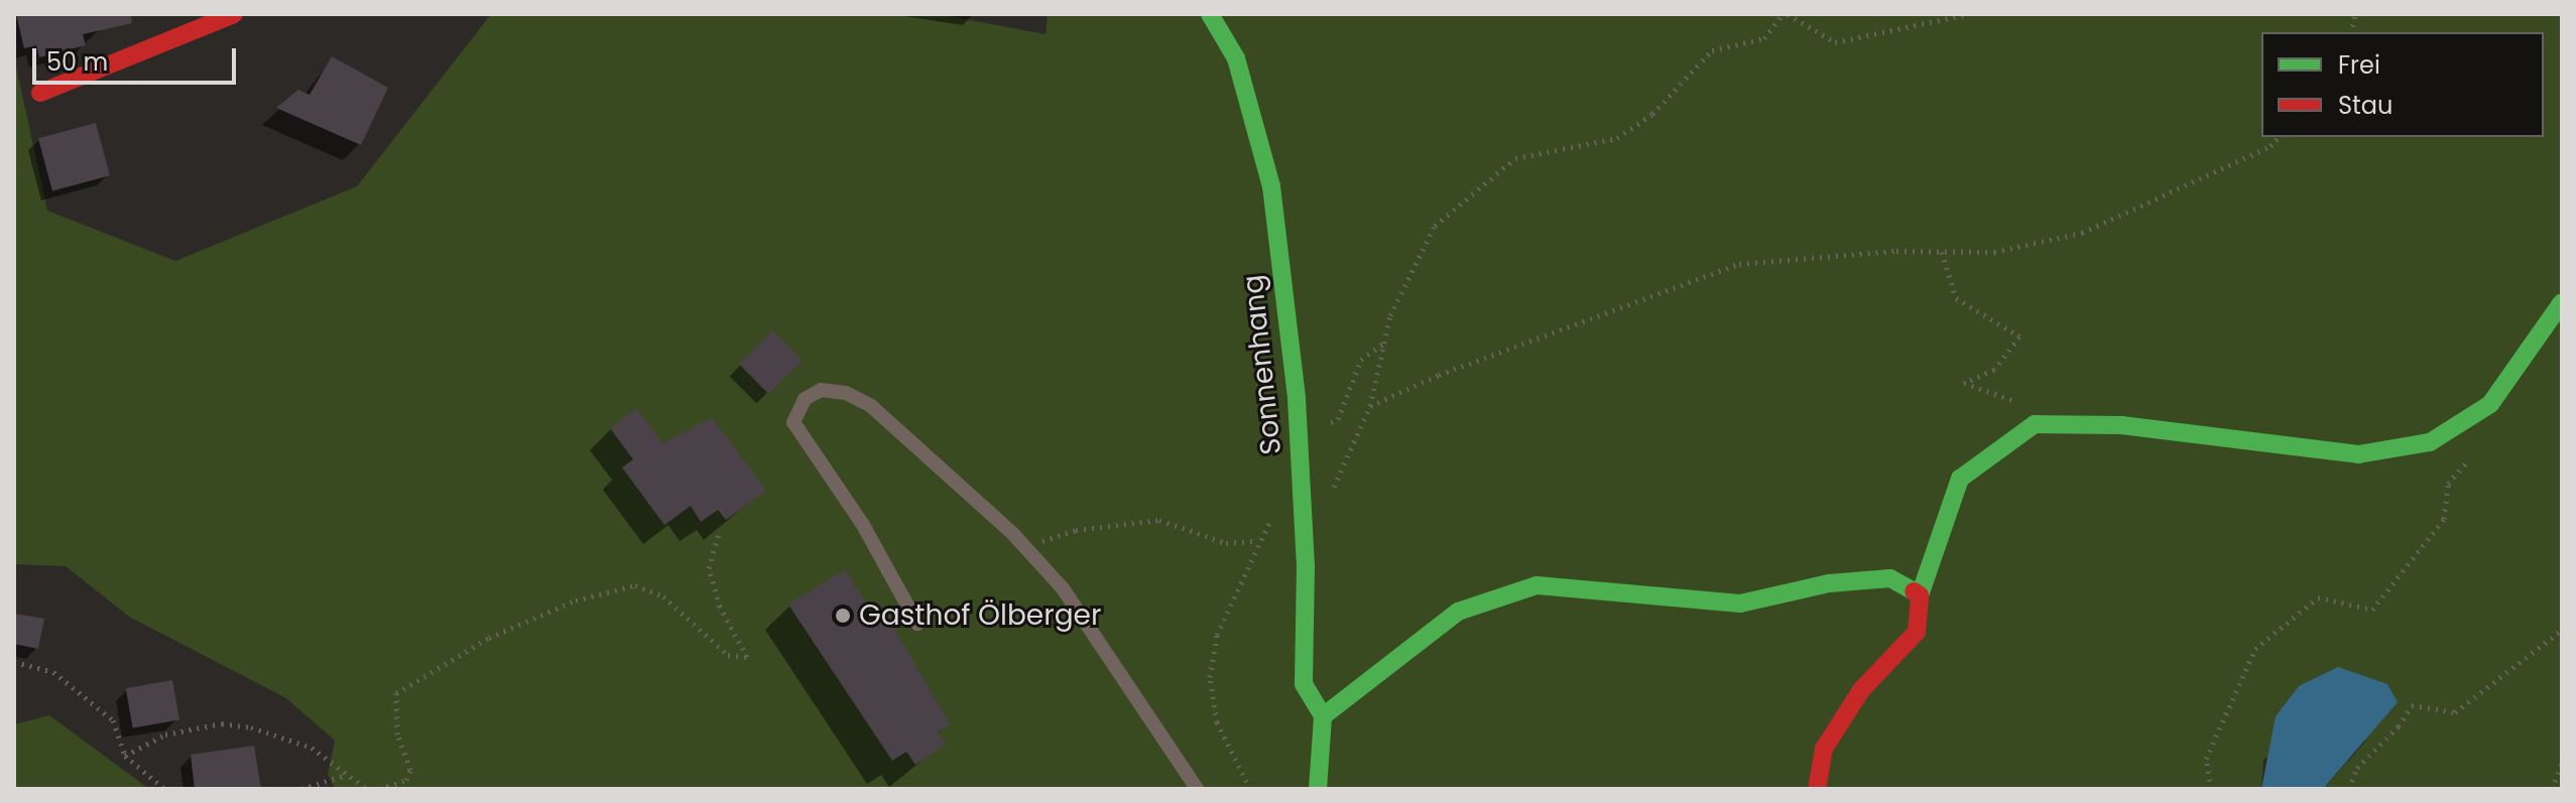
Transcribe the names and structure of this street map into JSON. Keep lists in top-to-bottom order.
{
  "streets": {
    "street": ["Sonnenhang"]
  },
  "places": ["Gasthof Ölberger"],
  "legend": ["Frei", "Stau"],
  "scale_bar": "50 m"
}
